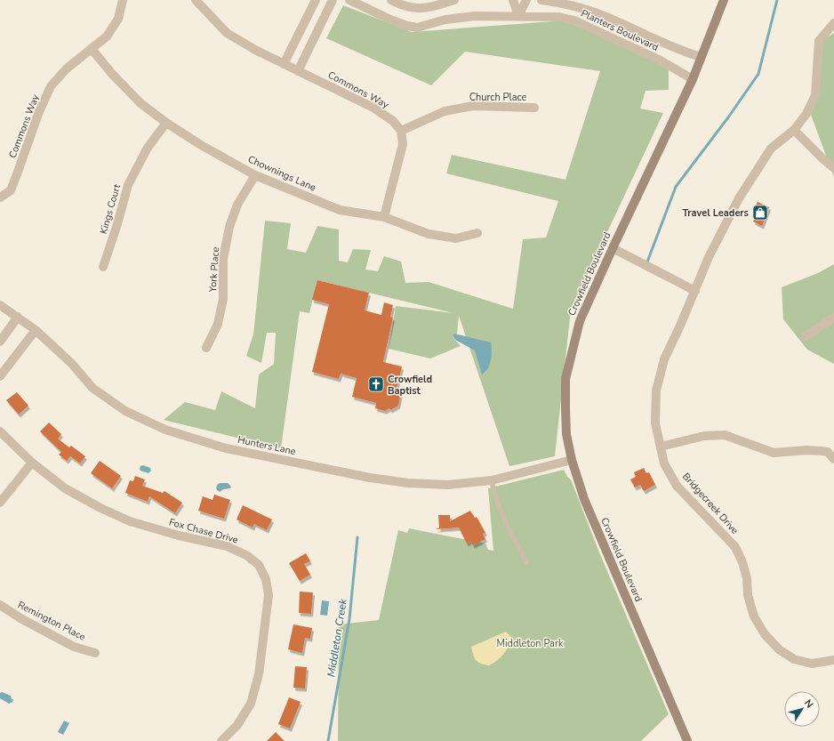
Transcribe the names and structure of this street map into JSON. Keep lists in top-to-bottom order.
{
  "streets": {
    "main road": ["Crowfield Boulevard"],
    "street": [
      "Planters Boulevard",
      "Commons Way",
      "Church Place",
      "Chownings Lane",
      "Kings Court",
      "York Place",
      "Hunters Lane",
      "Bridgecreek Drive",
      "Fox Chase Drive",
      "Remington Place"
    ]
  },
  "crossings": [
    ["Planters Boulevard", "Crowfield Boulevard"],
    ["Commons Way", "Church Place"],
    ["Commons Way", "Chownings Lane"],
    ["Chownings Lane", "Kings Court"],
    ["Chownings Lane", "York Place"],
    ["Crowfield Boulevard", "Hunters Lane"]
  ],
  "water": ["Middleton Creek"],
  "parks": ["Middleton Park"],
  "places": {
    "shop": ["Travel Leaders"],
    "church": ["Crowfield Baptist"]
  },
  "north": "top right"
}
